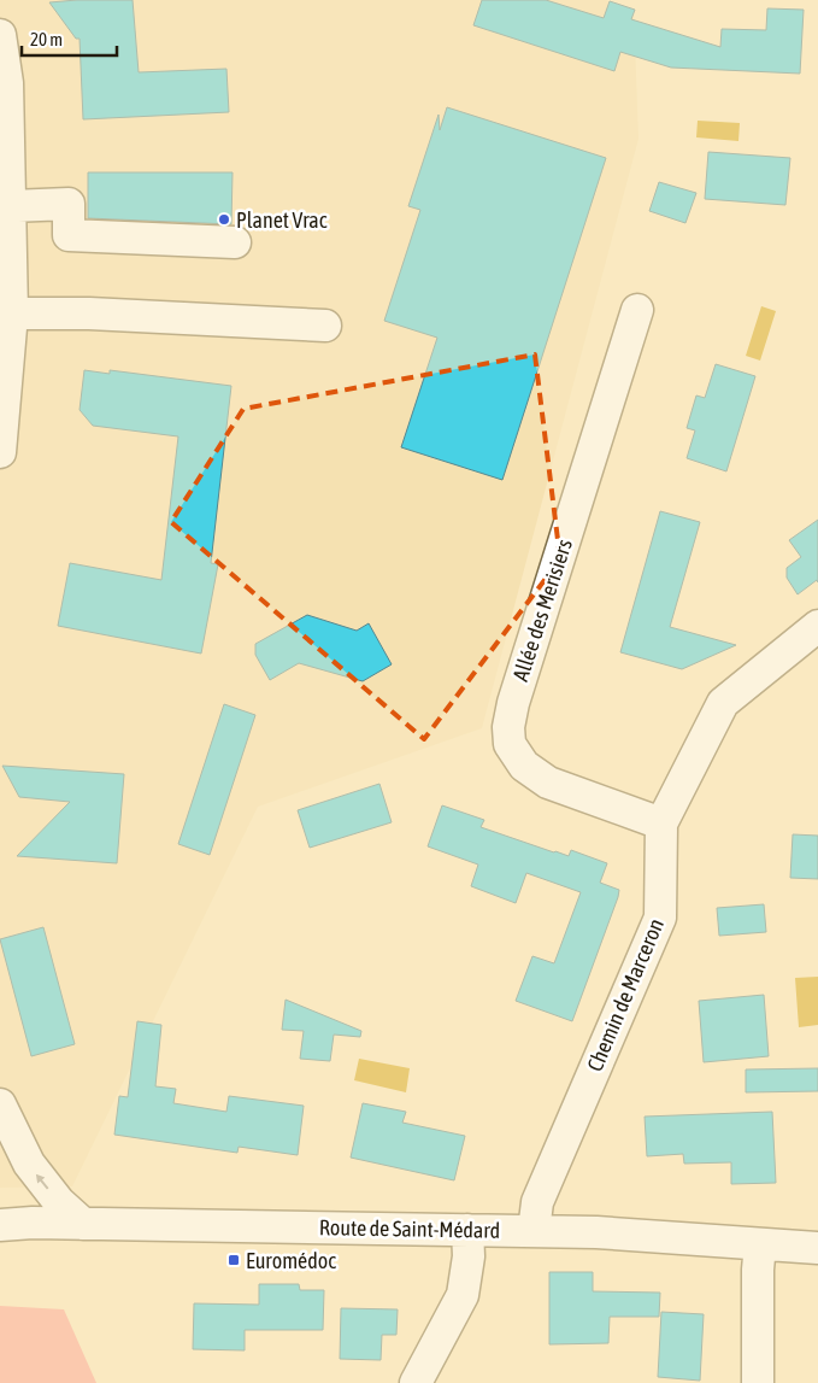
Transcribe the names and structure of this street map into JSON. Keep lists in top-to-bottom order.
{
  "streets": {
    "street": ["Allée des Merisiers", "Chemin de Marceron", "Route de Saint-Médard"]
  },
  "crossings": [
    ["Allée des Merisiers", "Chemin de Marceron"],
    ["Chemin de Marceron", "Route de Saint-Médard"]
  ],
  "places": {
    "other": ["Planet Vrac"],
    "transit": ["Euromédoc"]
  },
  "scale_bar": "20 m"
}
